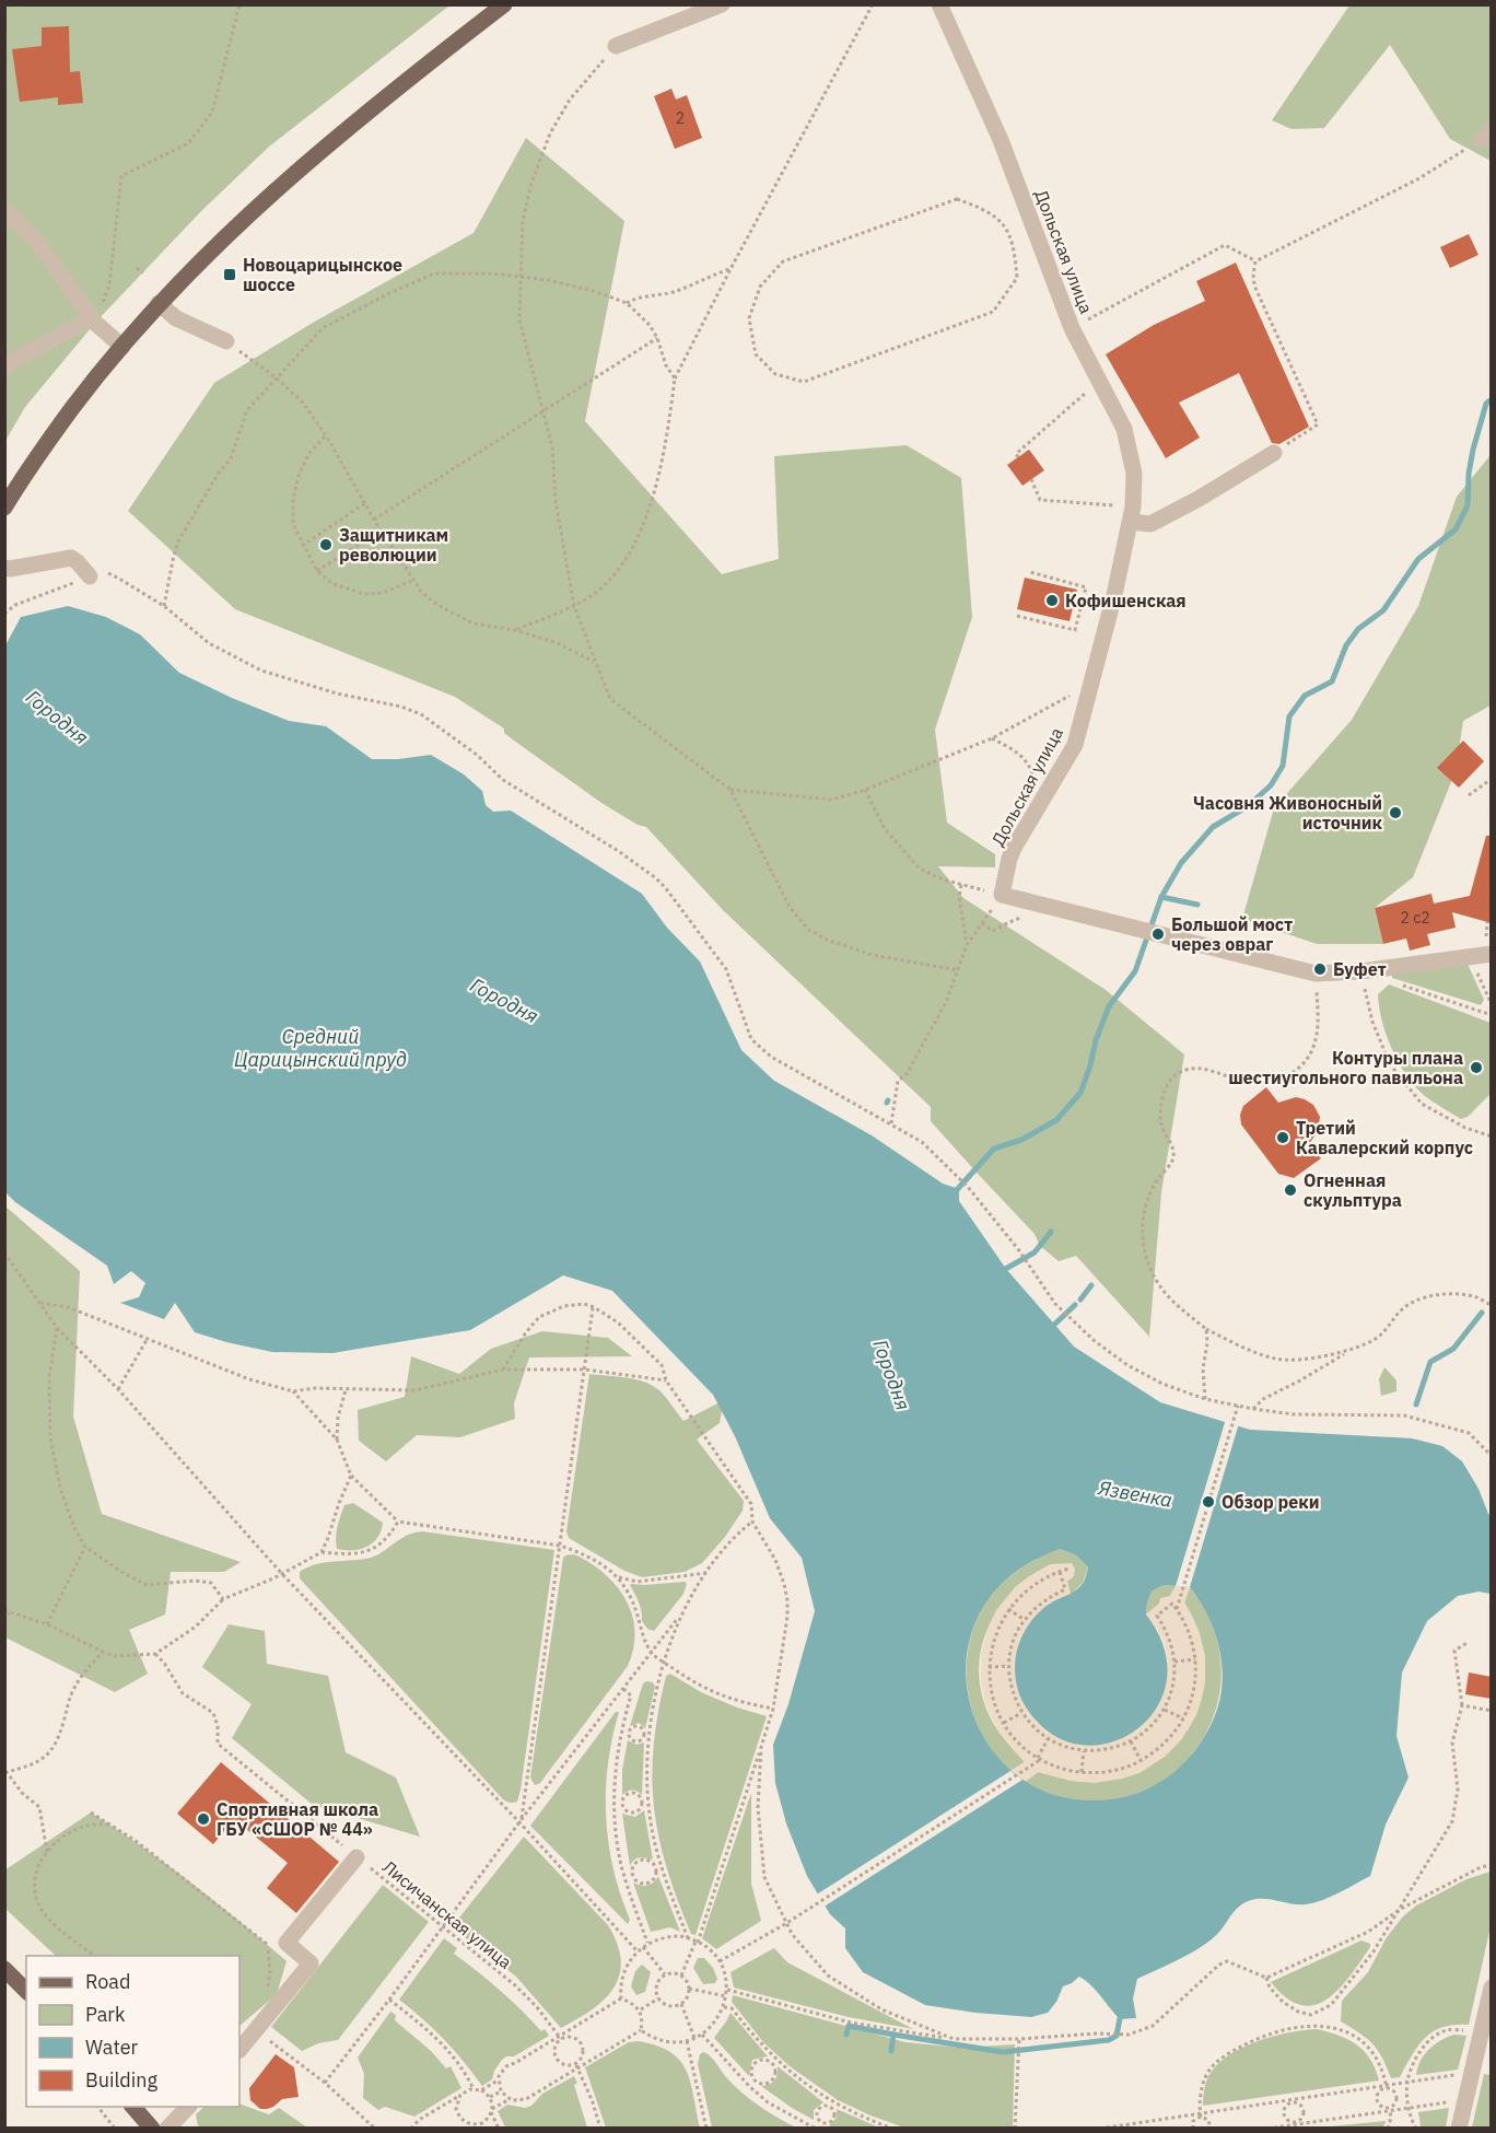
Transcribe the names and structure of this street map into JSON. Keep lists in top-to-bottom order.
{
  "streets": {
    "street": ["Дольская улица"],
    "path": ["Лисичанская улица"]
  },
  "water": ["Городня", "Средний Царицынский пруд", "Язвенка"],
  "places": {
    "transit": ["Новоцарицынское шоссе"],
    "other": [
      "Защитникам революции",
      "Кофишенская",
      "Часовня Живоносный источник",
      "Большой мост через овраг",
      "Буфет",
      "Контуры плана шестиугольного павильона",
      "Третий Кавалерский корпус",
      "Огненная скульптура",
      "Обзор реки",
      "Спортивная школа ГБУ «СШОР № 44»"
    ]
  },
  "house_numbers": ["2", "2 с2"],
  "legend": [
    "Road",
    "Park",
    "Water",
    "Building"
  ]
}
